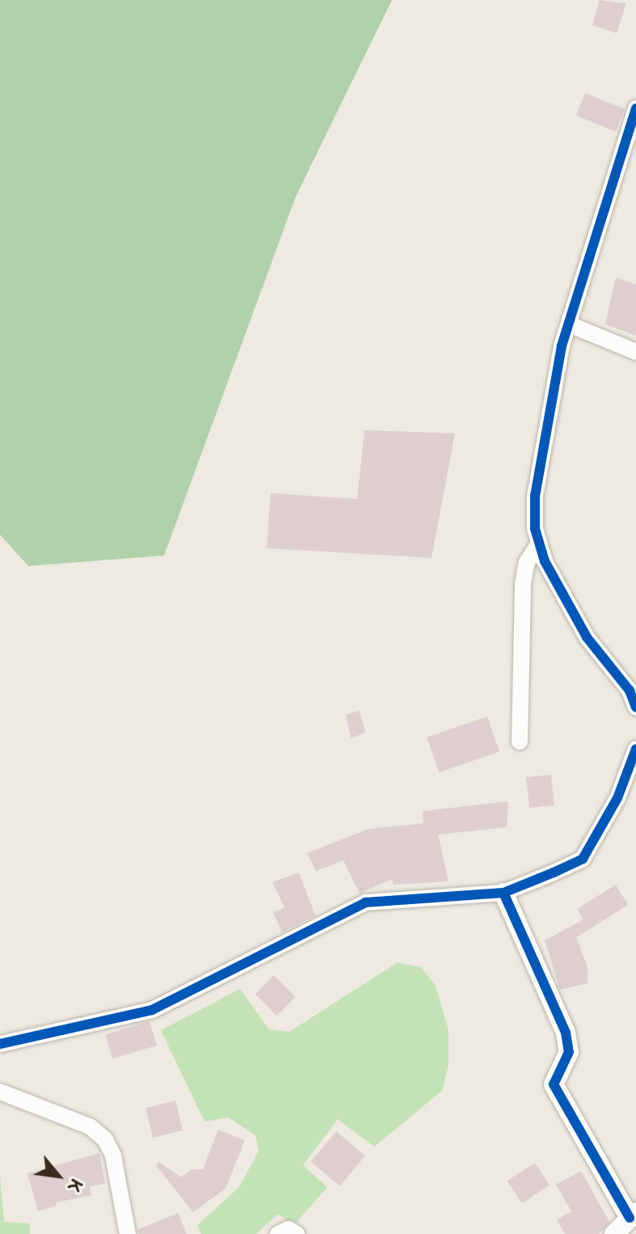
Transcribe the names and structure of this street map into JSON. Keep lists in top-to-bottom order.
{
  "north": "bottom right"
}
